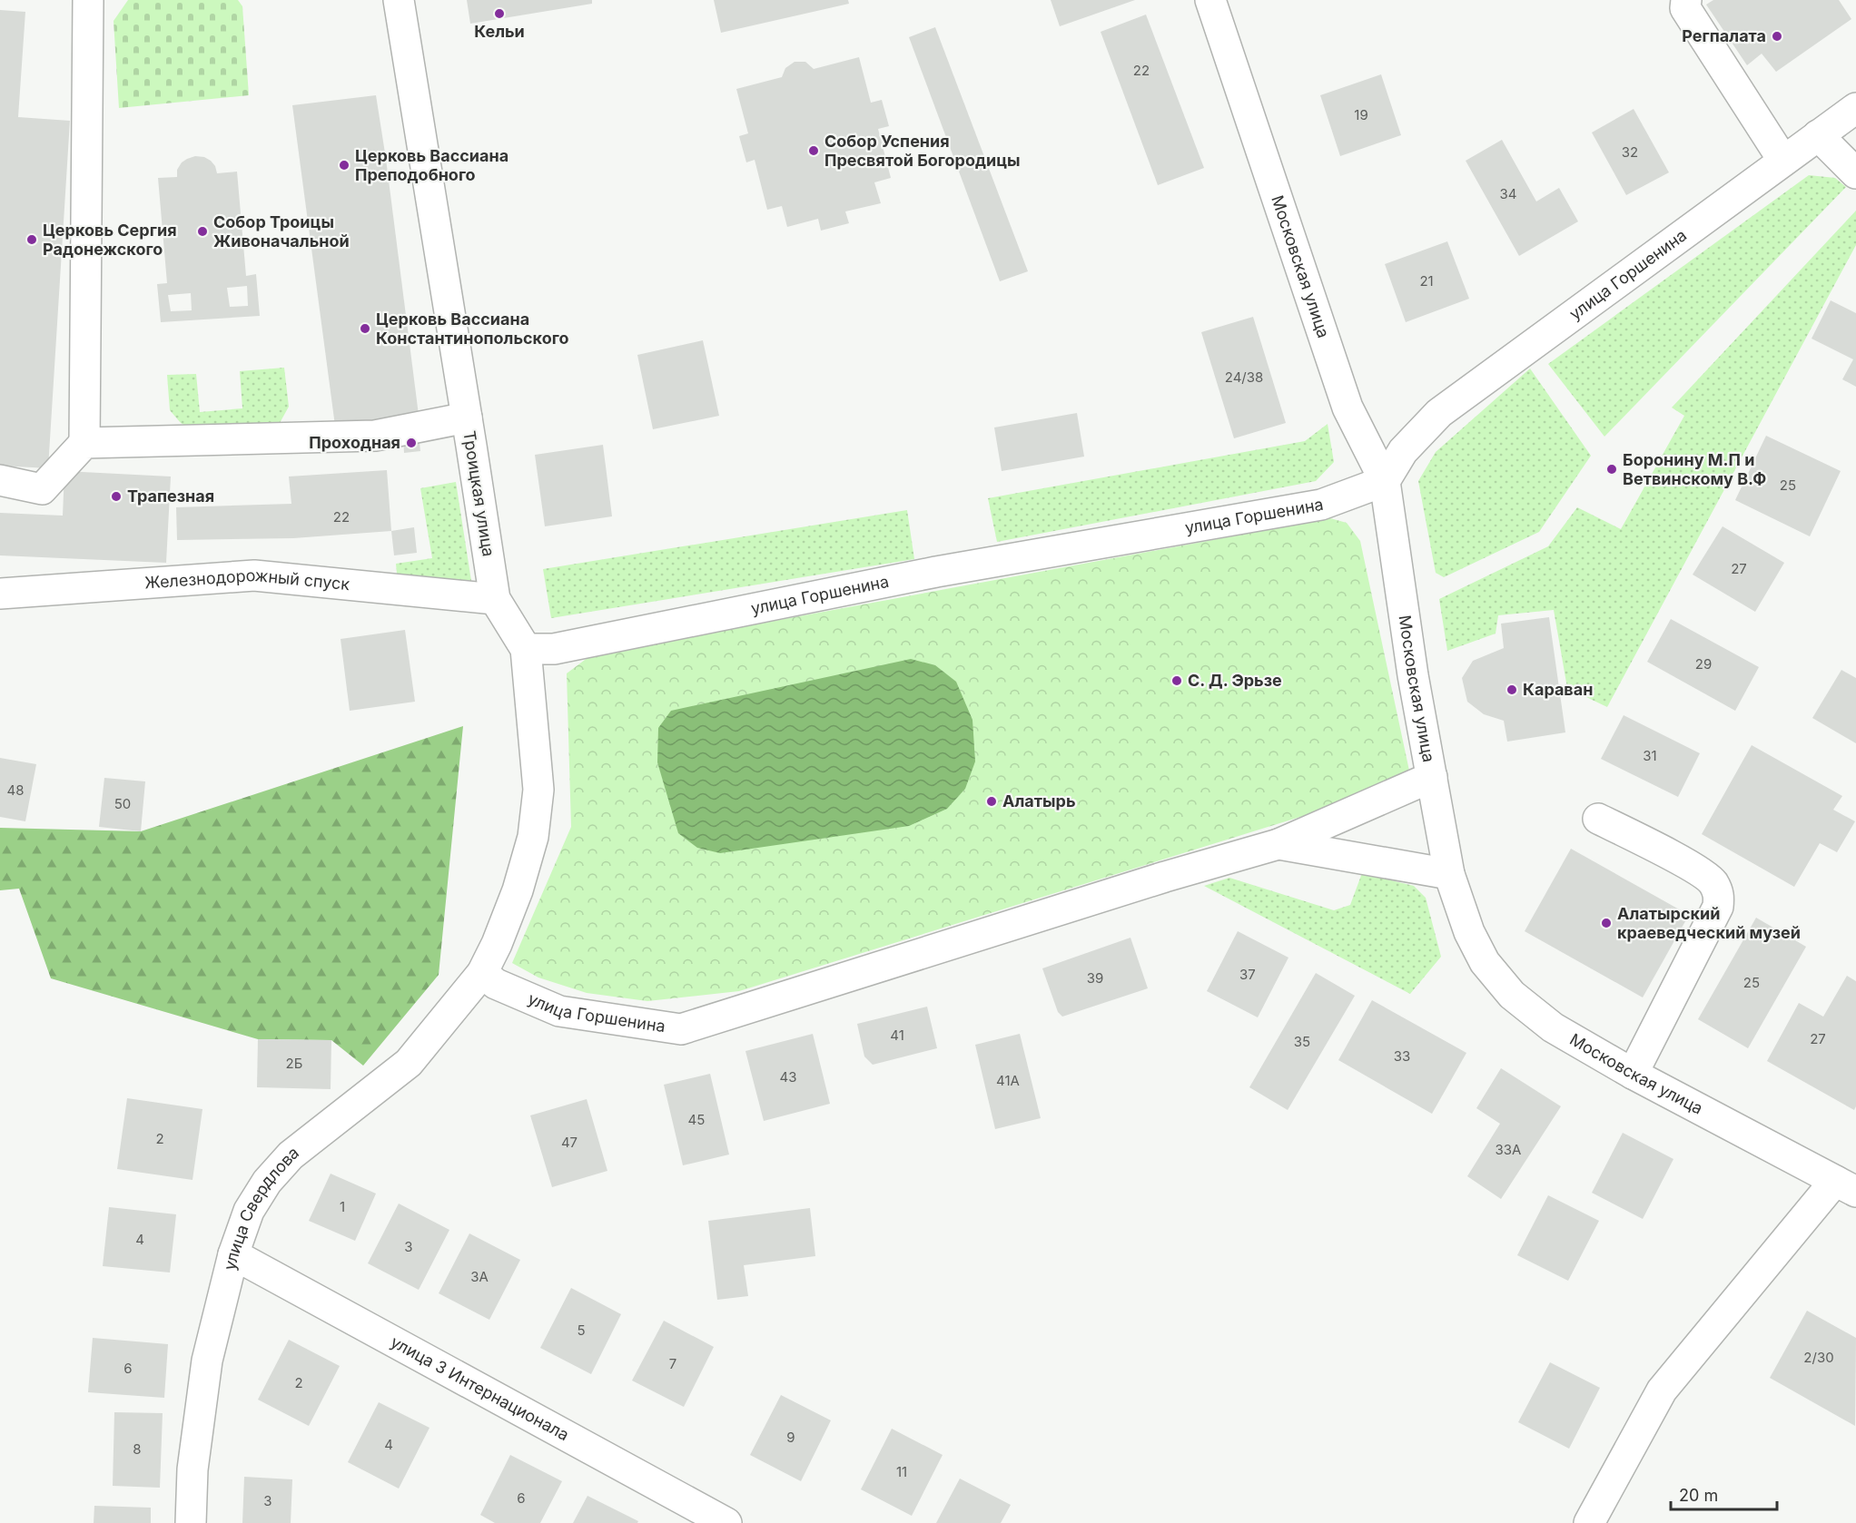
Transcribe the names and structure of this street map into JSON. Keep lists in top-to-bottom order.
{
  "streets": {
    "street": [
      "Московская улица",
      "улица Горшенина",
      "Троицкая улица",
      "Железнодорожный спуск",
      "улица Свердлова",
      "улица 3 Интернационала"
    ]
  },
  "crossings": [
    ["Московская улица", "улица Горшенина"],
    ["улица Горшенина", "Троицкая улица"],
    ["улица Горшенина", "улица Свердлова"],
    ["Троицкая улица", "Железнодорожный спуск"],
    ["Троицкая улица", "улица Свердлова"],
    ["улица Свердлова", "улица 3 Интернационала"]
  ],
  "places": [
    "Кельи",
    "Регпалата",
    "Собор Успения Пресвятой Богородицы",
    "Церковь Вассиана Преподобного",
    "Собор Троицы Живоначальной",
    "Церковь Сергия Радонежского",
    "Церковь Вассиана Константинопольского",
    "Проходная",
    "Боронину М.П и Ветвинскому В.Ф",
    "Трапезная",
    "С. Д. Эрьзе",
    "Караван",
    "Алатырь",
    "Алатырский краеведческий музей"
  ],
  "house_numbers": [
    "22",
    "19",
    "32",
    "34",
    "21",
    "24/38",
    "25",
    "22",
    "27",
    "29",
    "31",
    "48",
    "50",
    "37",
    "39",
    "25",
    "41",
    "27",
    "35",
    "33",
    "2Б",
    "43",
    "41А",
    "45",
    "2",
    "47",
    "33А",
    "1",
    "4",
    "3",
    "3А",
    "5",
    "2/30",
    "7",
    "6",
    "2",
    "9",
    "4",
    "8",
    "11",
    "6",
    "3"
  ],
  "scale_bar": "20 m"
}
